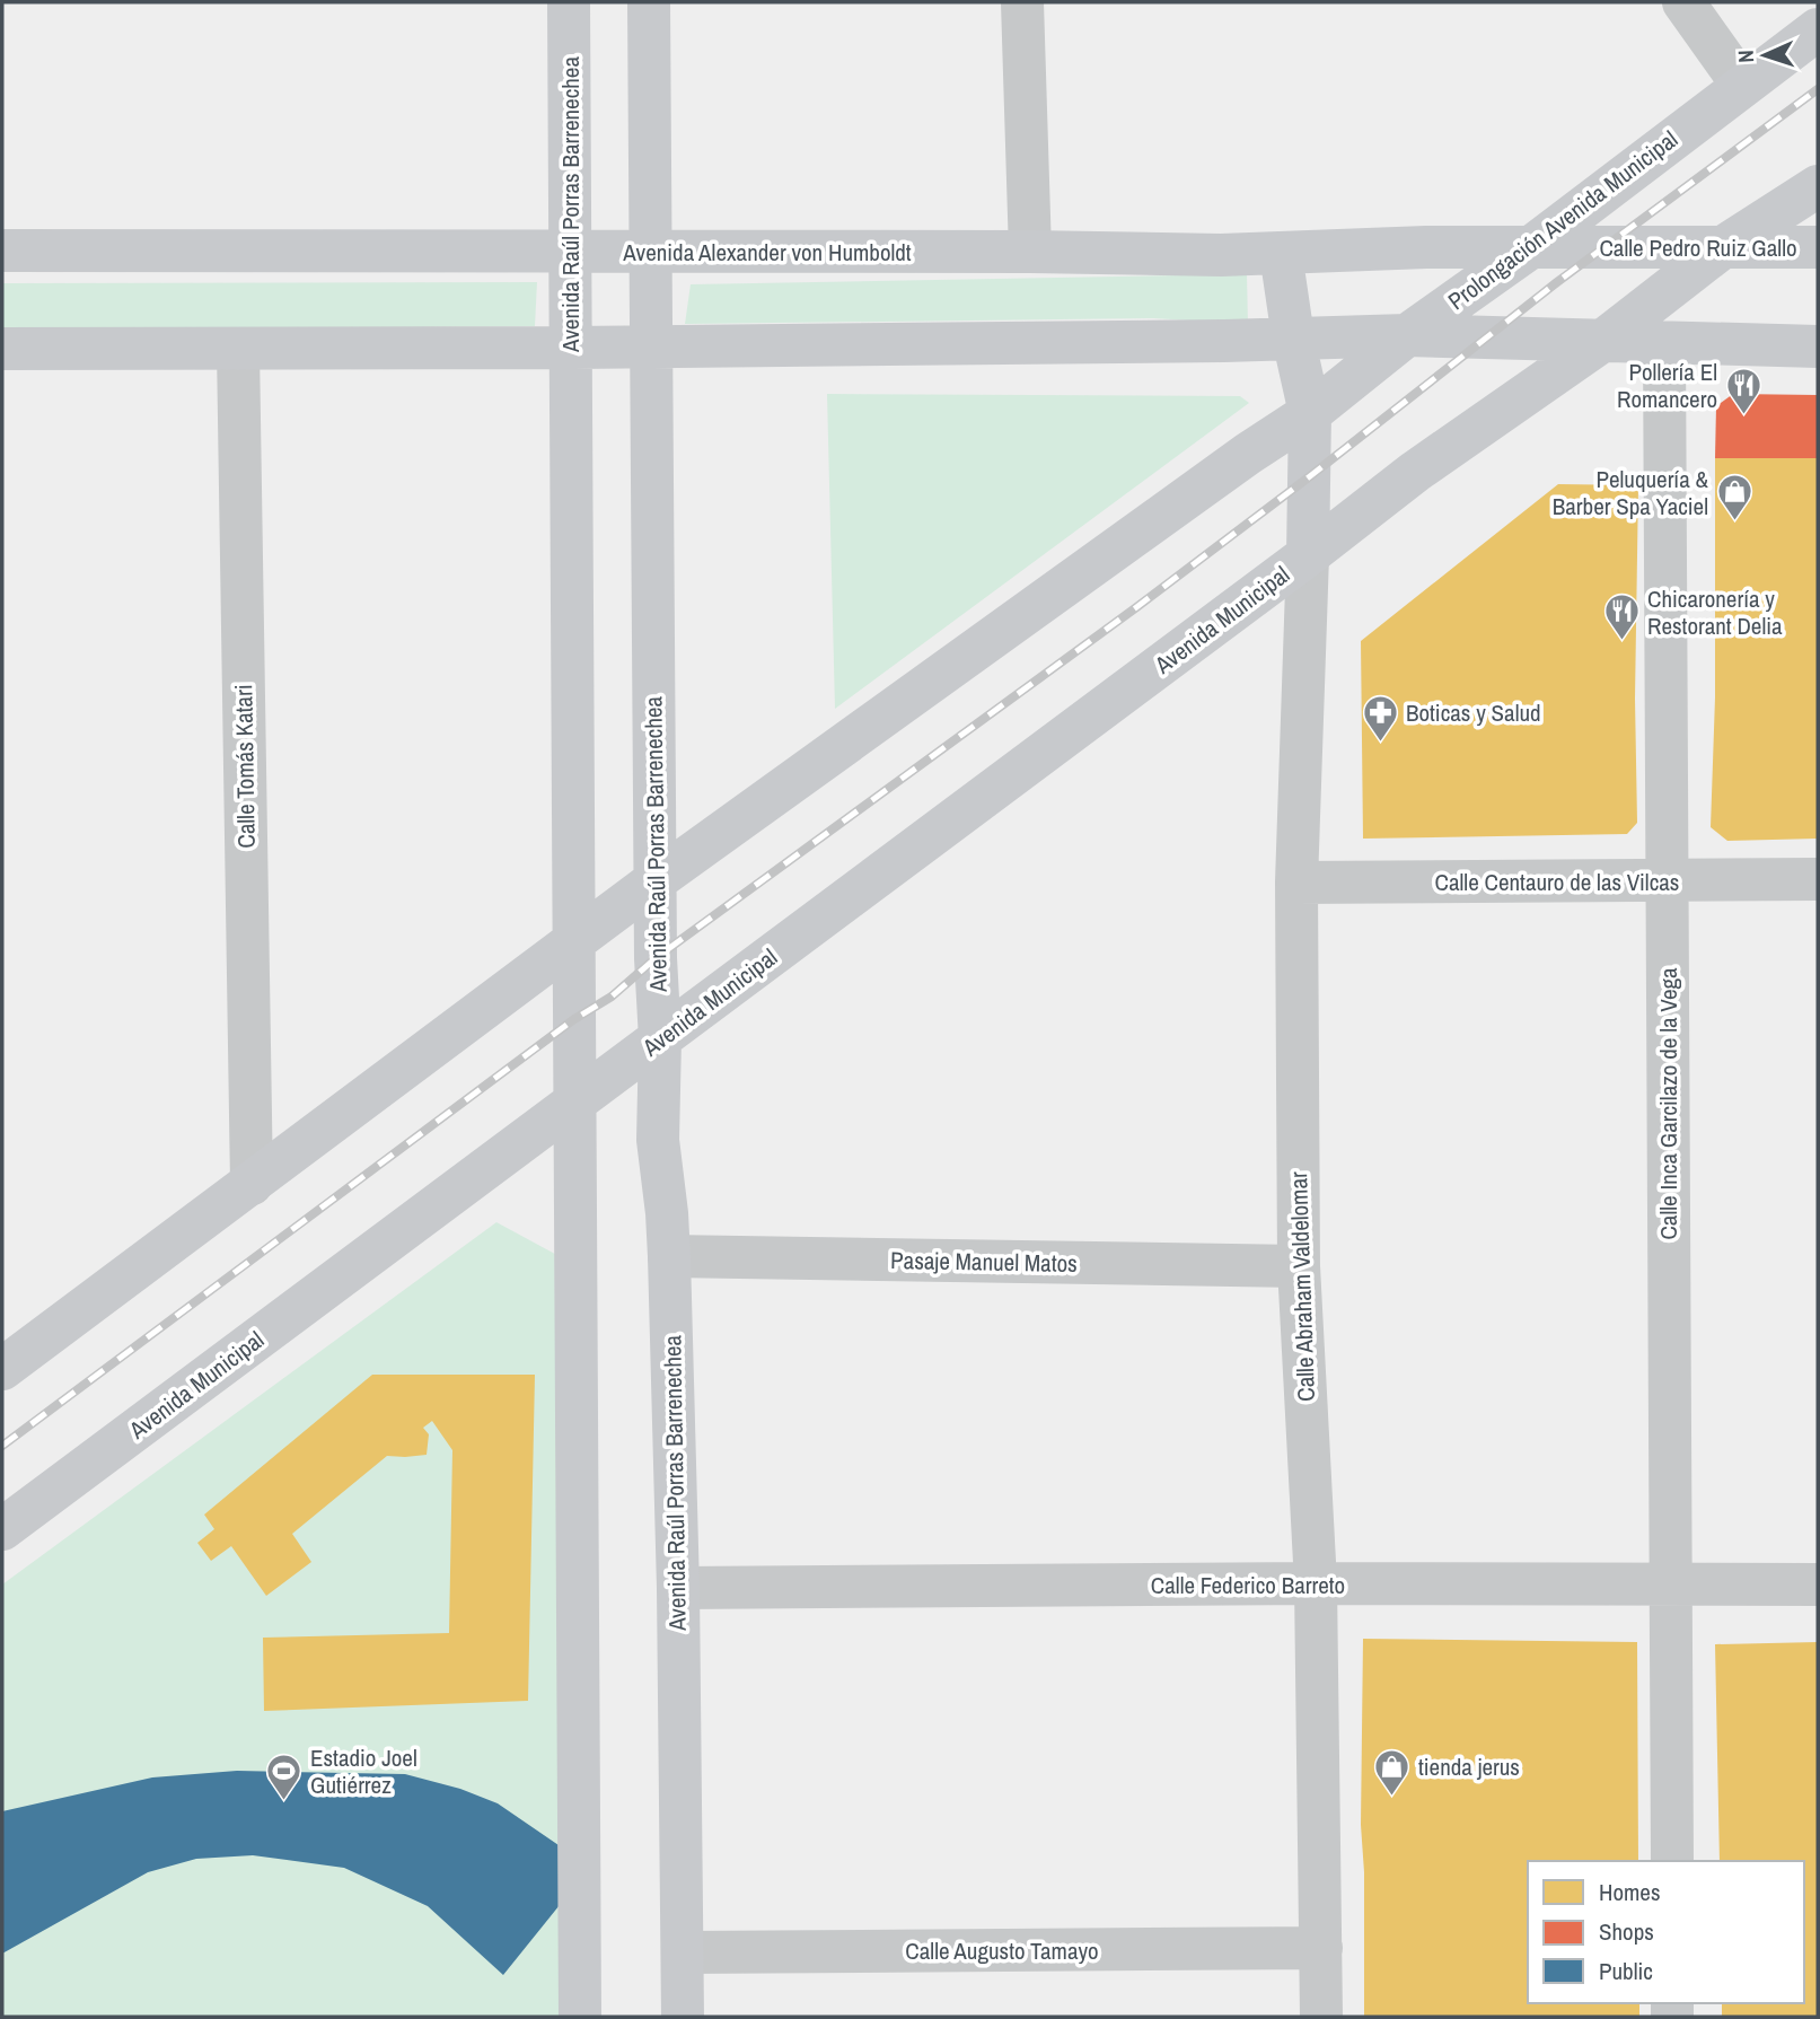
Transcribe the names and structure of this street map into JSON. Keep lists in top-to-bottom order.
{
  "streets": {
    "main road": [
      "Avenida Raúl Porras Barrenechea",
      "Prolongación Avenida Municipal",
      "Calle Pedro Ruiz Gallo",
      "Avenida Alexander von Humboldt",
      "Avenida Municipal"
    ],
    "street": [
      "Calle Tomás Katari",
      "Calle Centauro de las Vilcas",
      "Calle Inca Garcilazo de la Vega",
      "Pasaje Manuel Matos",
      "Calle Abraham Valdelomar",
      "Calle Federico Barreto",
      "Calle Augusto Tamayo"
    ]
  },
  "crossings": [
    ["Avenida Raúl Porras Barrenechea", "Avenida Alexander von Humboldt"],
    ["Avenida Raúl Porras Barrenechea", "Avenida Municipal"],
    ["Avenida Raúl Porras Barrenechea", "Pasaje Manuel Matos"],
    ["Avenida Raúl Porras Barrenechea", "Calle Federico Barreto"],
    ["Avenida Raúl Porras Barrenechea", "Calle Augusto Tamayo"],
    ["Prolongación Avenida Municipal", "Calle Pedro Ruiz Gallo"],
    ["Prolongación Avenida Municipal", "Avenida Alexander von Humboldt"],
    ["Calle Pedro Ruiz Gallo", "Avenida Alexander von Humboldt"],
    ["Avenida Municipal", "Calle Abraham Valdelomar"],
    ["Calle Centauro de las Vilcas", "Calle Inca Garcilazo de la Vega"],
    ["Calle Centauro de las Vilcas", "Calle Abraham Valdelomar"],
    ["Calle Inca Garcilazo de la Vega", "Calle Federico Barreto"],
    ["Pasaje Manuel Matos", "Calle Abraham Valdelomar"],
    ["Calle Abraham Valdelomar", "Calle Federico Barreto"],
    ["Calle Abraham Valdelomar", "Calle Augusto Tamayo"]
  ],
  "places": {
    "restaurant": ["Pollería El Romancero", "Chicaronería y Restorant Delia"],
    "shop": ["Peluquería & Barber Spa Yaciel", "tienda jerus"],
    "pharmacy": ["Boticas y Salud"],
    "sports": ["Estadio Joel Gutiérrez"]
  },
  "legend": ["Homes", "Shops", "Public"],
  "north": "left"
}
